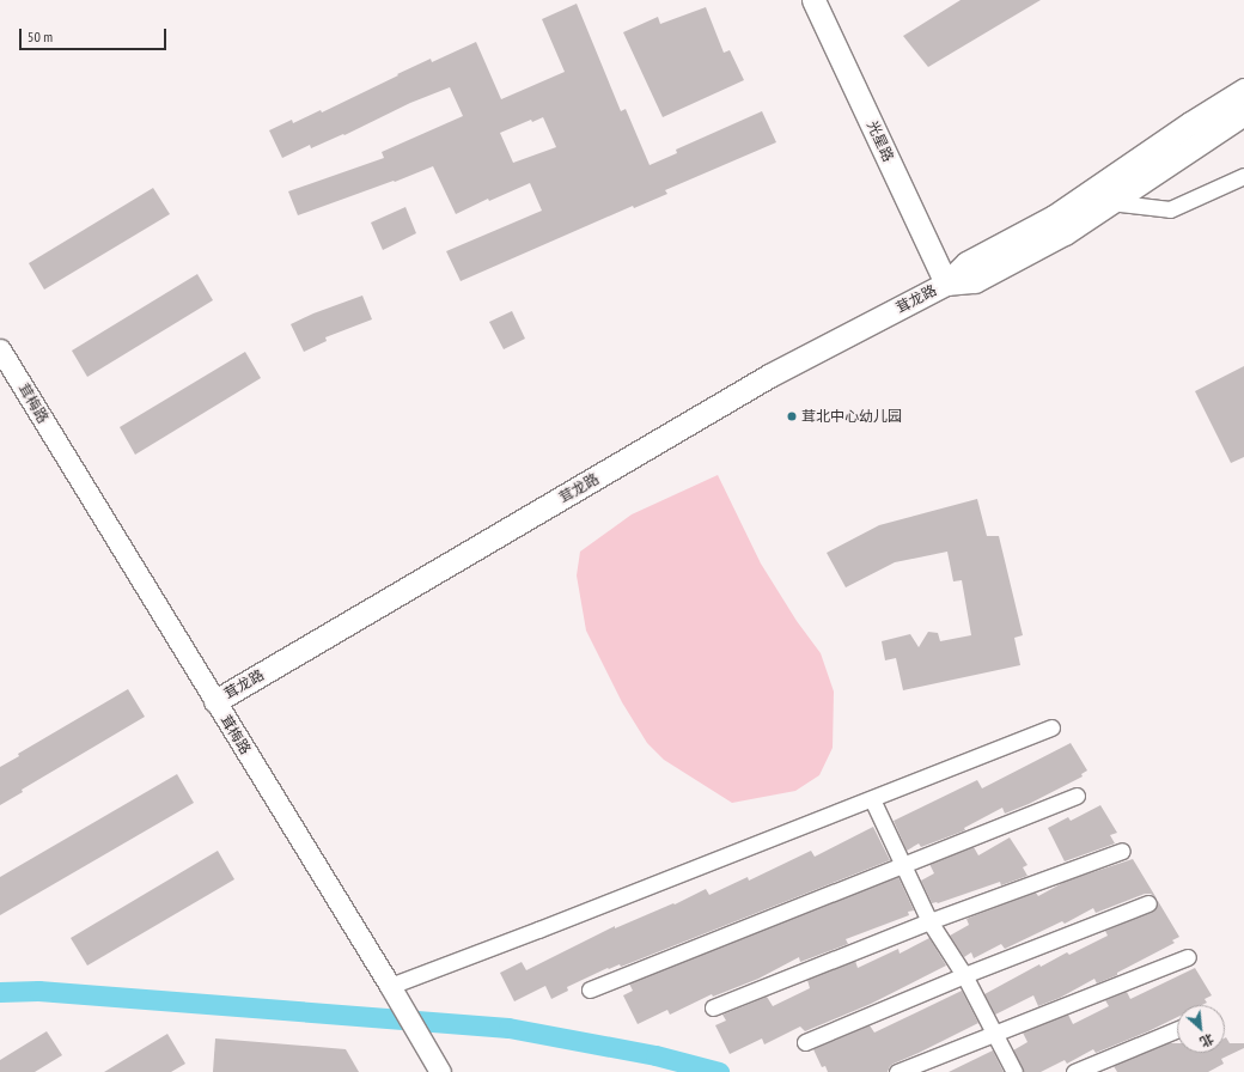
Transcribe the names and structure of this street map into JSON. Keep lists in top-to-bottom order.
{
  "streets": {
    "main road": ["光星路", "茸龙路"],
    "street": ["茸梅路"]
  },
  "crossings": [
    ["光星路", "茸龙路"],
    ["茸龙路", "茸梅路"]
  ],
  "places": ["茸北中心幼儿园"],
  "scale_bar": "50 m",
  "north": "bottom right"
}
